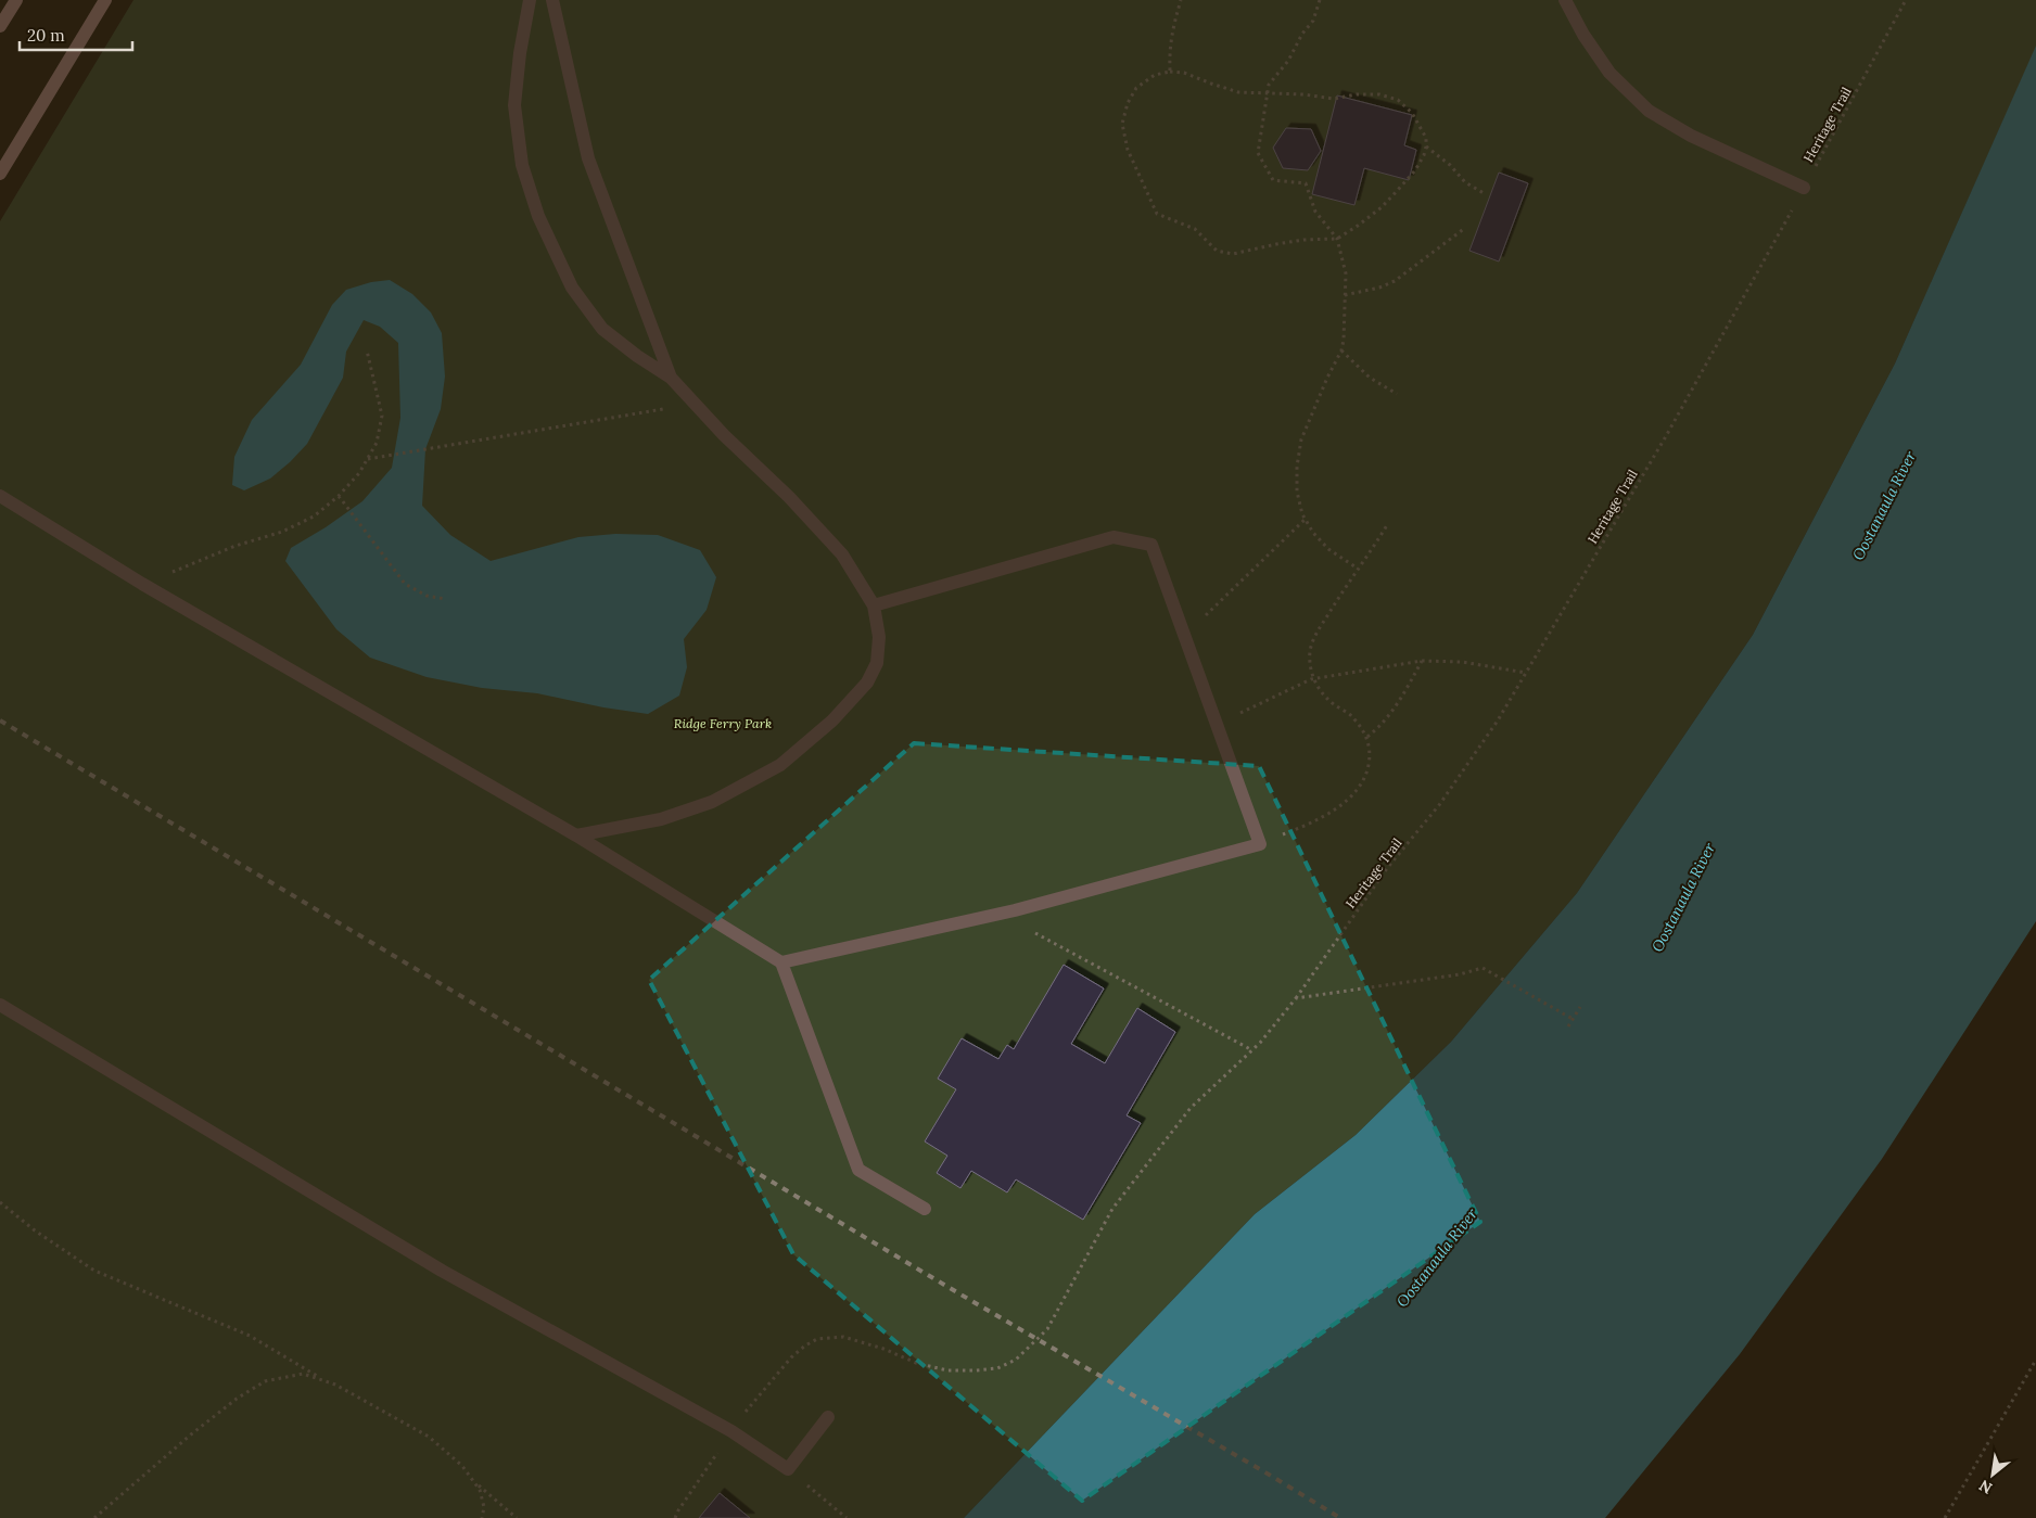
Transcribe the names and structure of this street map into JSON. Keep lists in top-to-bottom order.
{
  "streets": {
    "path": ["Heritage Trail"]
  },
  "water": ["Oostanaula River"],
  "parks": ["Ridge Ferry Park"],
  "scale_bar": "20 m",
  "north": "bottom left"
}
